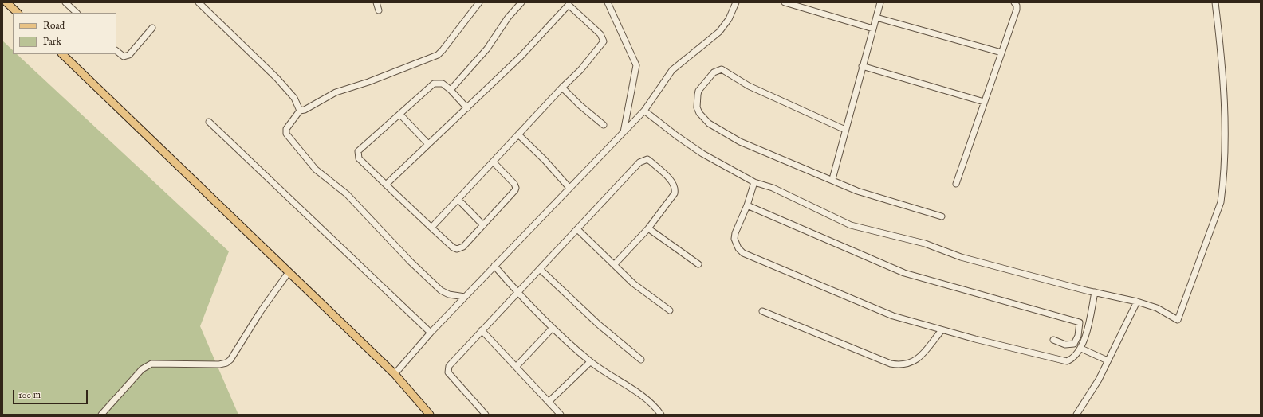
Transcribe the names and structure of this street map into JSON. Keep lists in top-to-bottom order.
{
  "legend": ["Road", "Park"],
  "scale_bar": "100 m"
}
